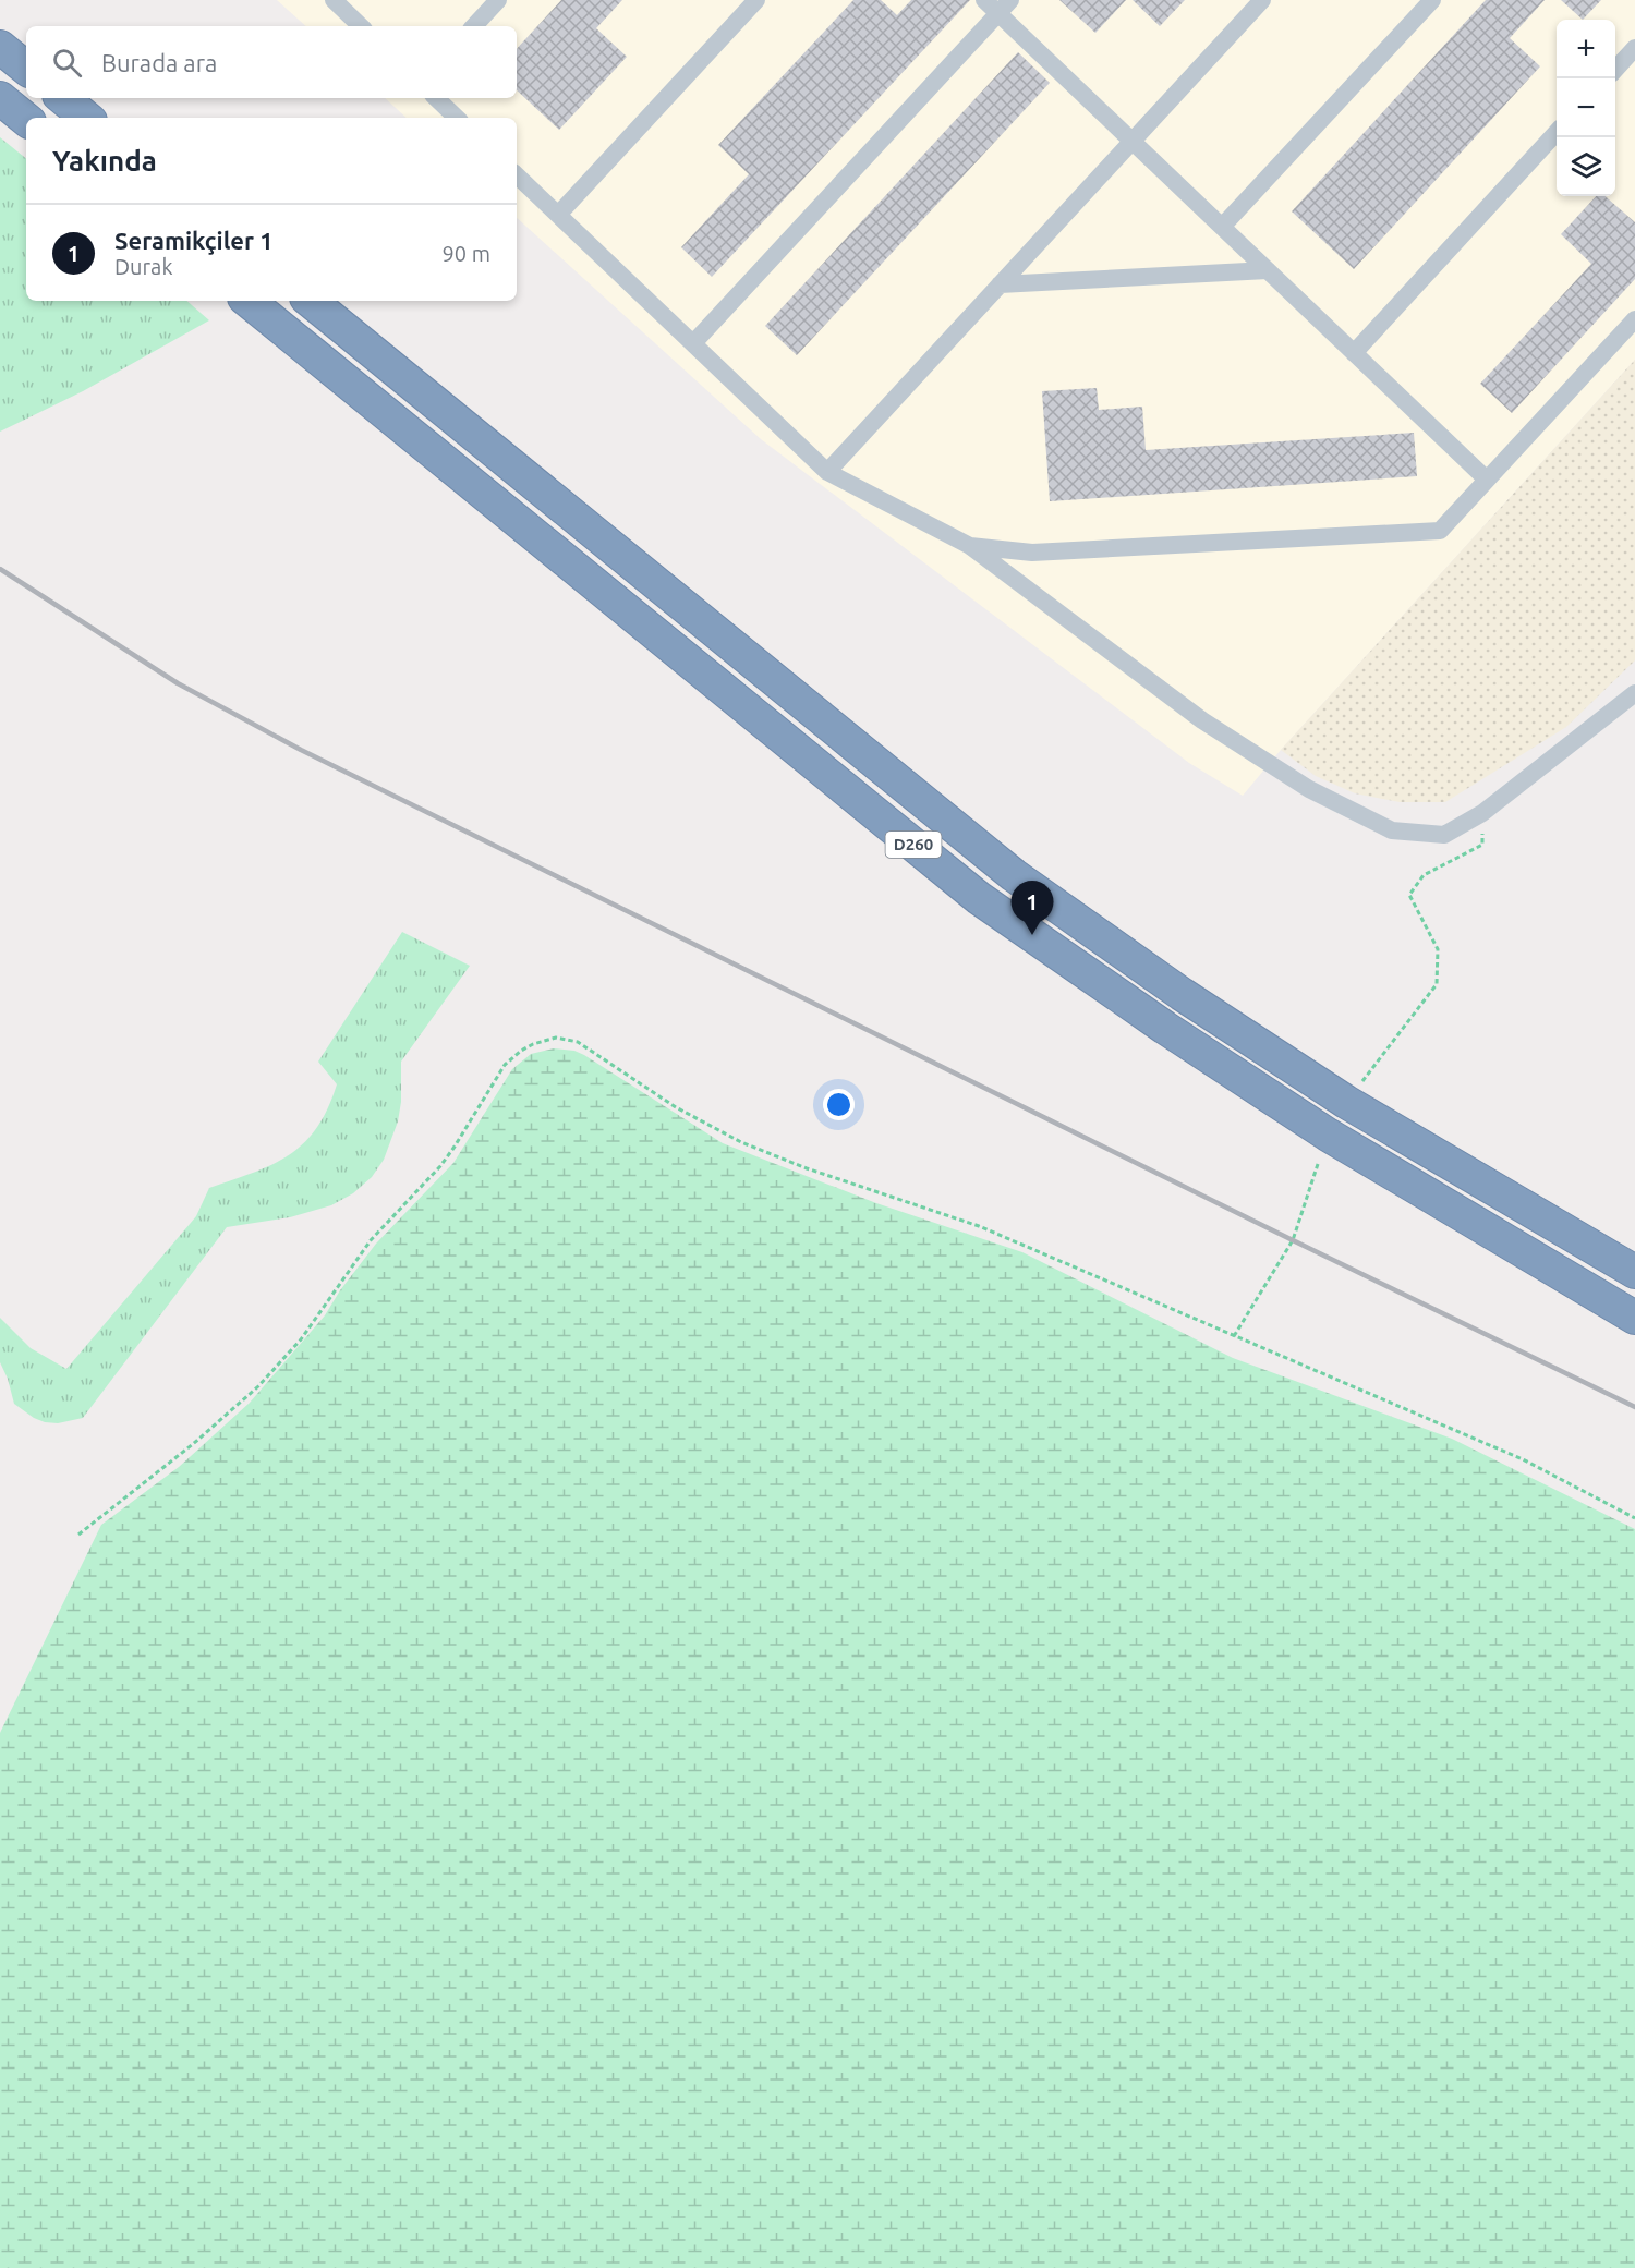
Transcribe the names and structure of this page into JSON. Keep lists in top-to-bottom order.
{
  "streets": {
    "highway": ["D260"]
  },
  "page": {
    "map_buttons": ["+", "−"],
    "search": "Burada ara",
    "heading": "Yakında",
    "list": [
      {
        "mark": "1",
        "name": "Seramikçiler 1",
        "note": "Durak",
        "value": "90 m"
      }
    ],
    "pins": "1"
  }
}
